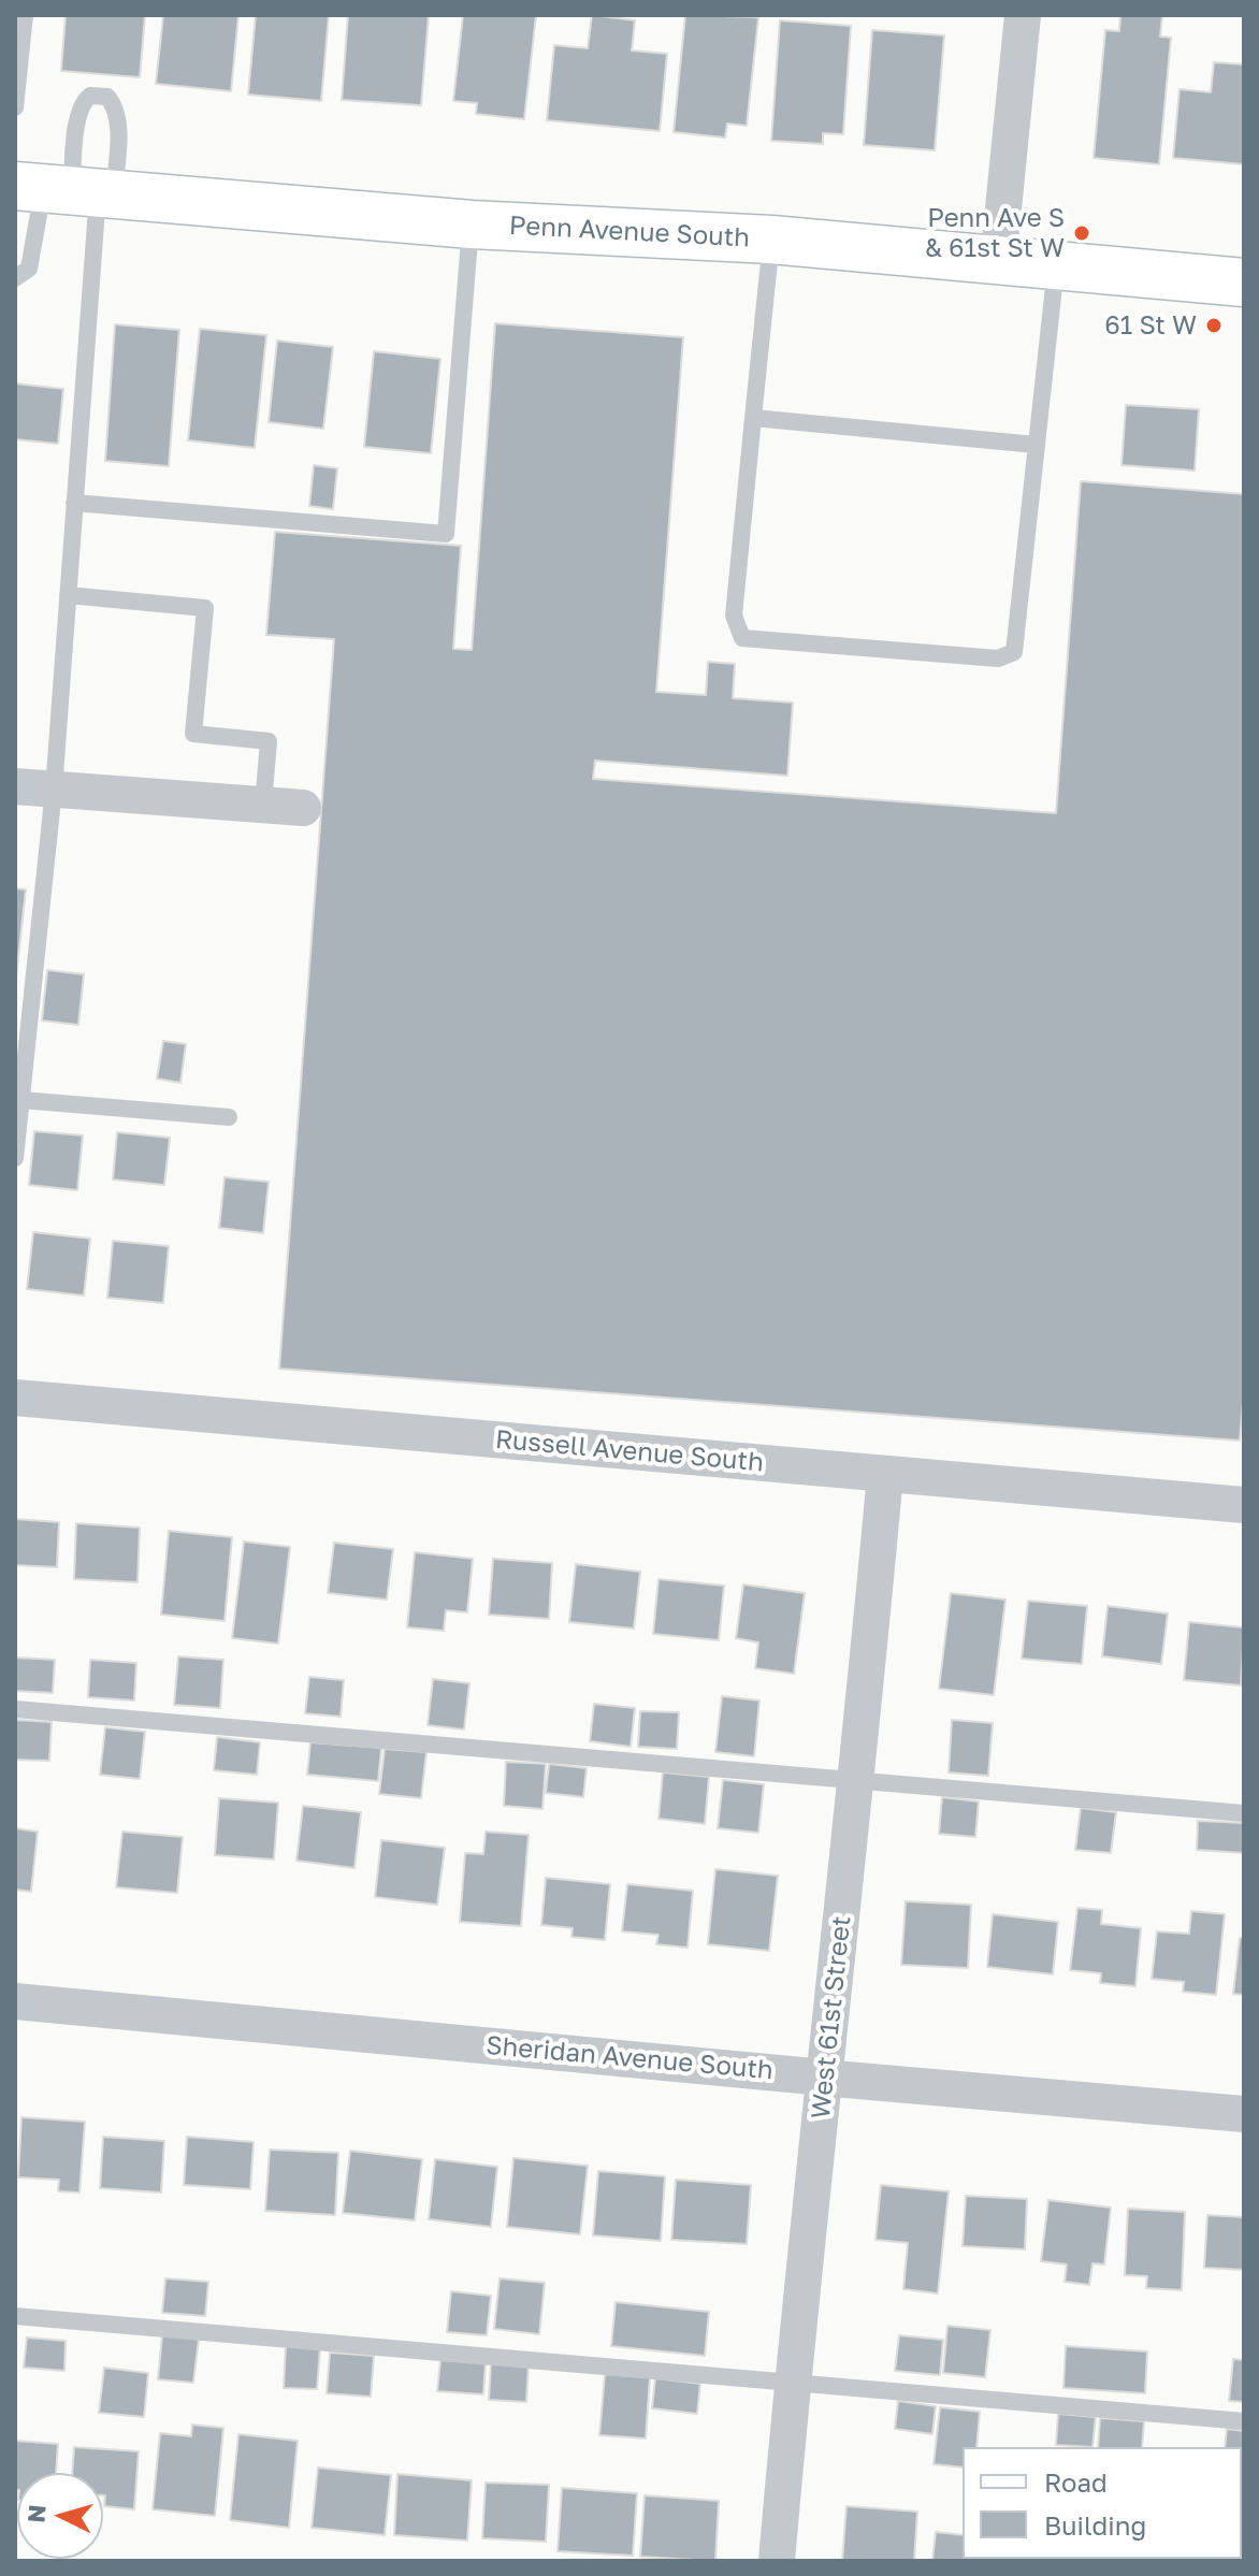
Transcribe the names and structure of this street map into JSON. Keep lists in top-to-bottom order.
{
  "streets": {
    "main road": ["Penn Avenue South"],
    "street": ["Russell Avenue South", "West 61st Street", "Sheridan Avenue South"]
  },
  "crossings": [
    ["Russell Avenue South", "West 61st Street"],
    ["West 61st Street", "Sheridan Avenue South"]
  ],
  "places": ["Penn Ave S & 61st St W", "61 St W"],
  "legend": ["Road", "Building"],
  "north": "left"
}
